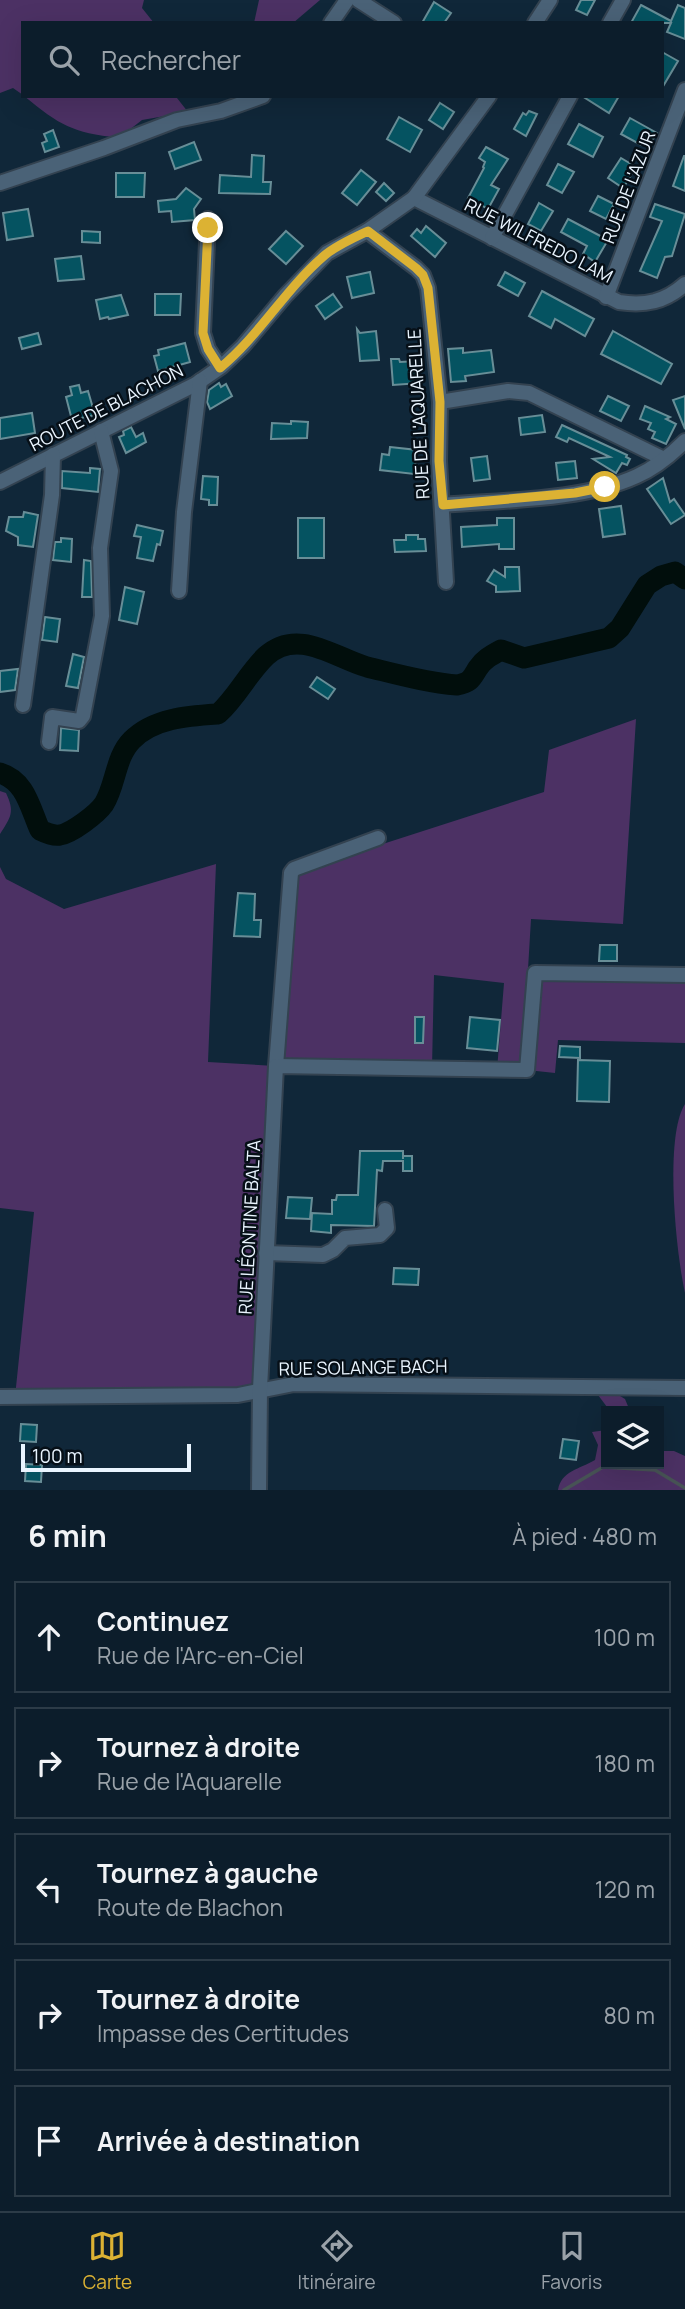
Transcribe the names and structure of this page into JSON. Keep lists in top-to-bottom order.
{
  "streets": {
    "street": [
      "RUE DE L'AZUR",
      "RUE WILFREDO LAM",
      "ROUTE DE BLACHON",
      "RUE DE L'AQUARELLE",
      "RUE LÉONTINE BALTA",
      "RUE SOLANGE BACH"
    ]
  },
  "crossings": [
    ["RUE DE L'AZUR", "RUE WILFREDO LAM"],
    ["RUE WILFREDO LAM", "ROUTE DE BLACHON"],
    ["ROUTE DE BLACHON", "RUE DE L'AQUARELLE"],
    ["RUE LÉONTINE BALTA", "RUE SOLANGE BACH"]
  ],
  "scale_bar": "100 m",
  "page": {
    "search": "Rechercher",
    "scale": "100 m",
    "heading": ["6 min", "À pied · 480 m"],
    "list": [
      ["Continuez", "Rue de l'Arc-en-Ciel", "100 m"],
      ["Tournez à droite", "Rue de l'Aquarelle", "180 m"],
      ["Tournez à gauche", "Route de Blachon", "120 m"],
      ["Tournez à droite", "Impasse des Certitudes", "80 m"],
      "Arrivée à destination"
    ],
    "nav": ["Carte", "Itinéraire", "Favoris"]
  }
}
